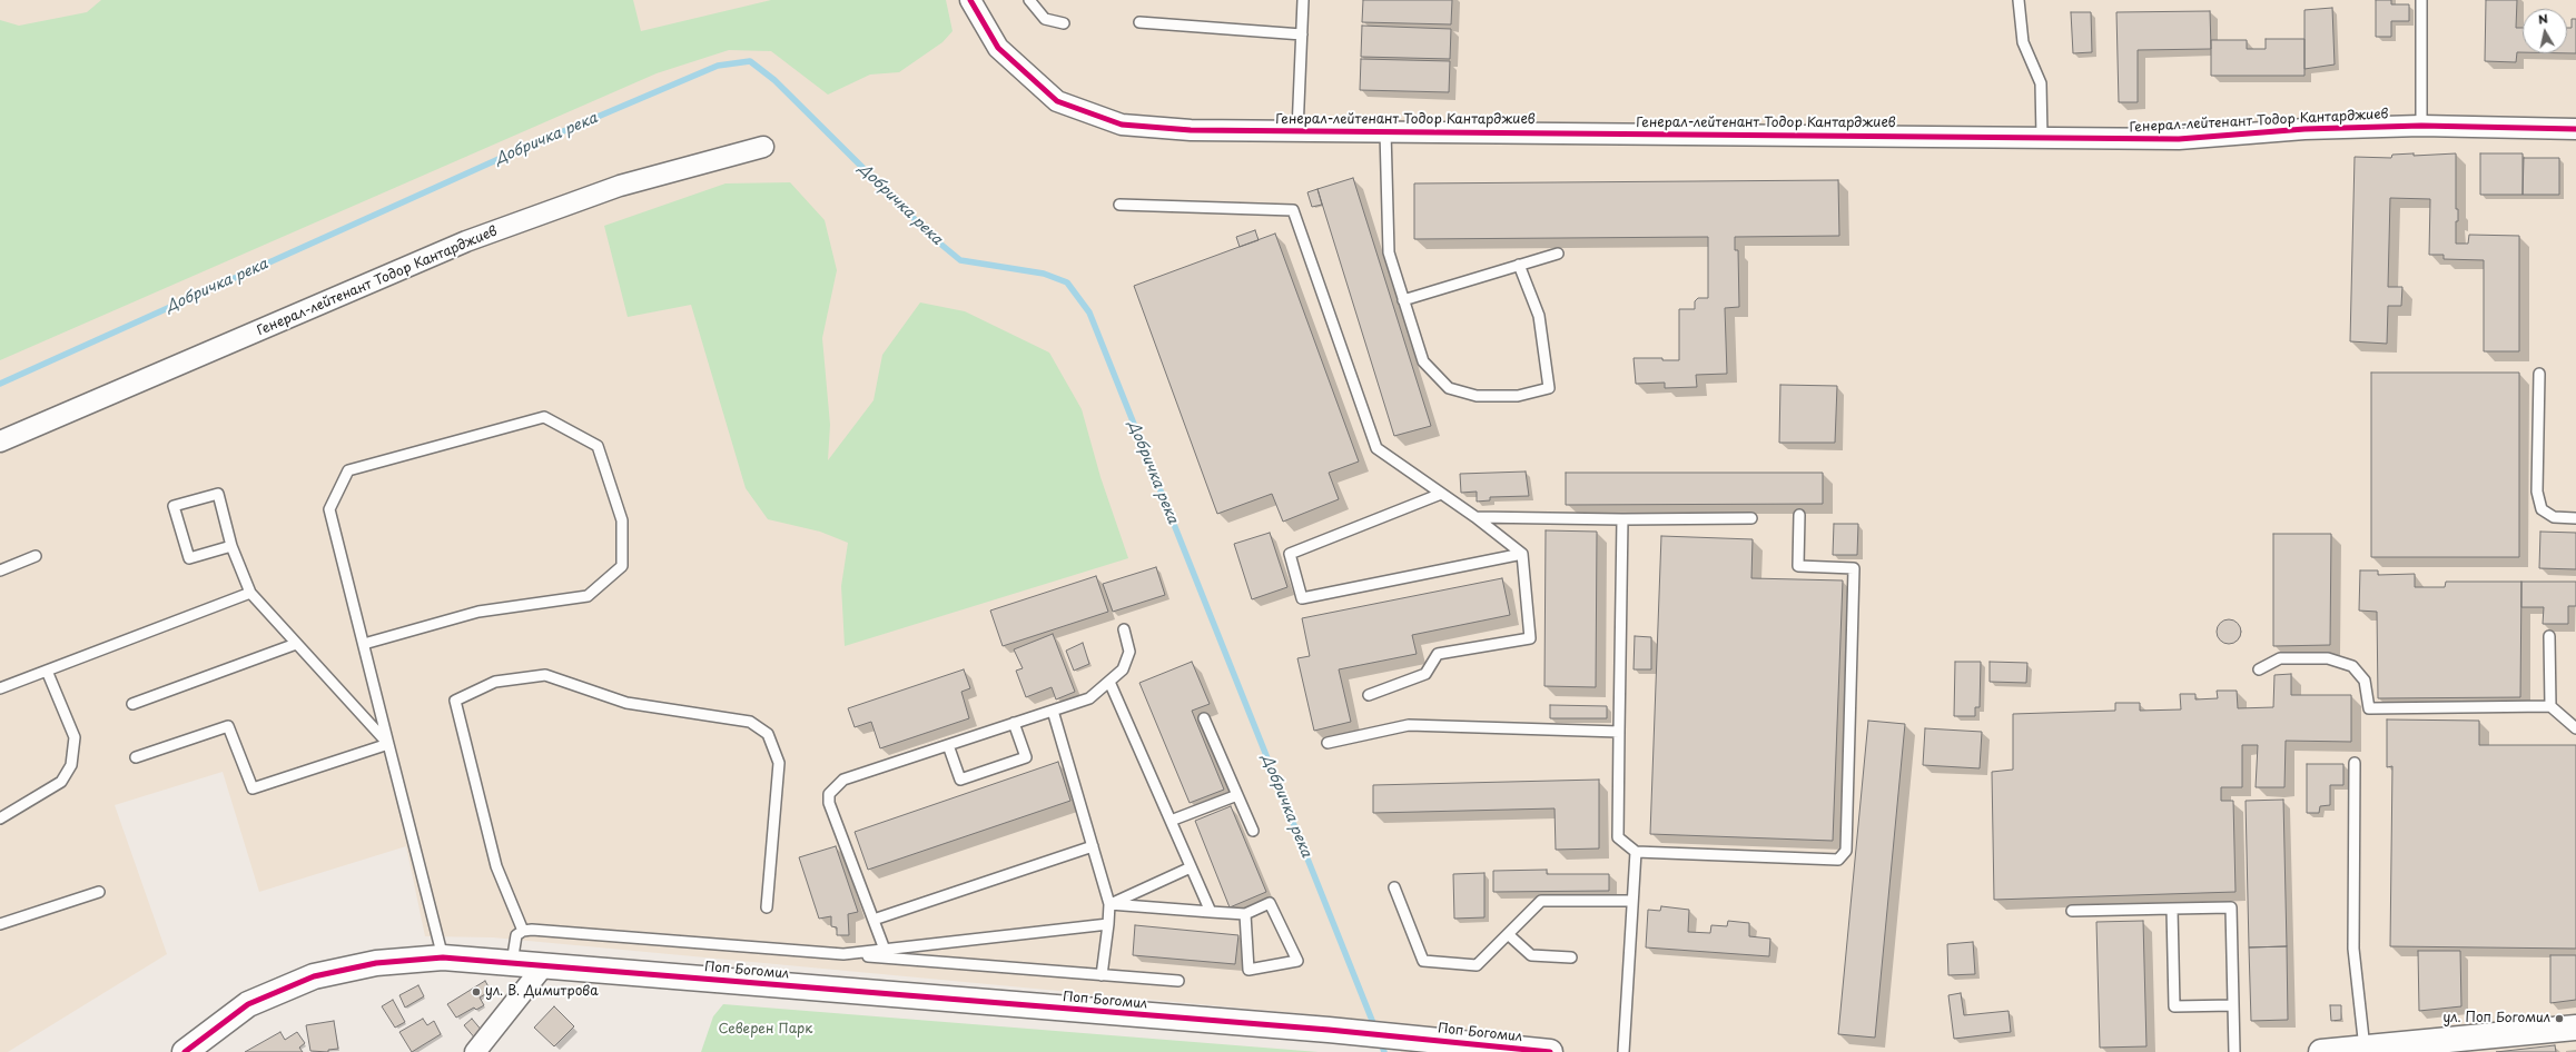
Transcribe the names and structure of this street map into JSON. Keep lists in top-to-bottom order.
{
  "streets": {
    "street": ["Генерал-лейтенант Тодор Кантарджиев", "Поп Богомил"]
  },
  "water": ["Добричка река"],
  "parks": ["Северен Парк"],
  "places": ["ул. В. Димитрова", "ул. Поп Богомил"],
  "north": "top"
}
